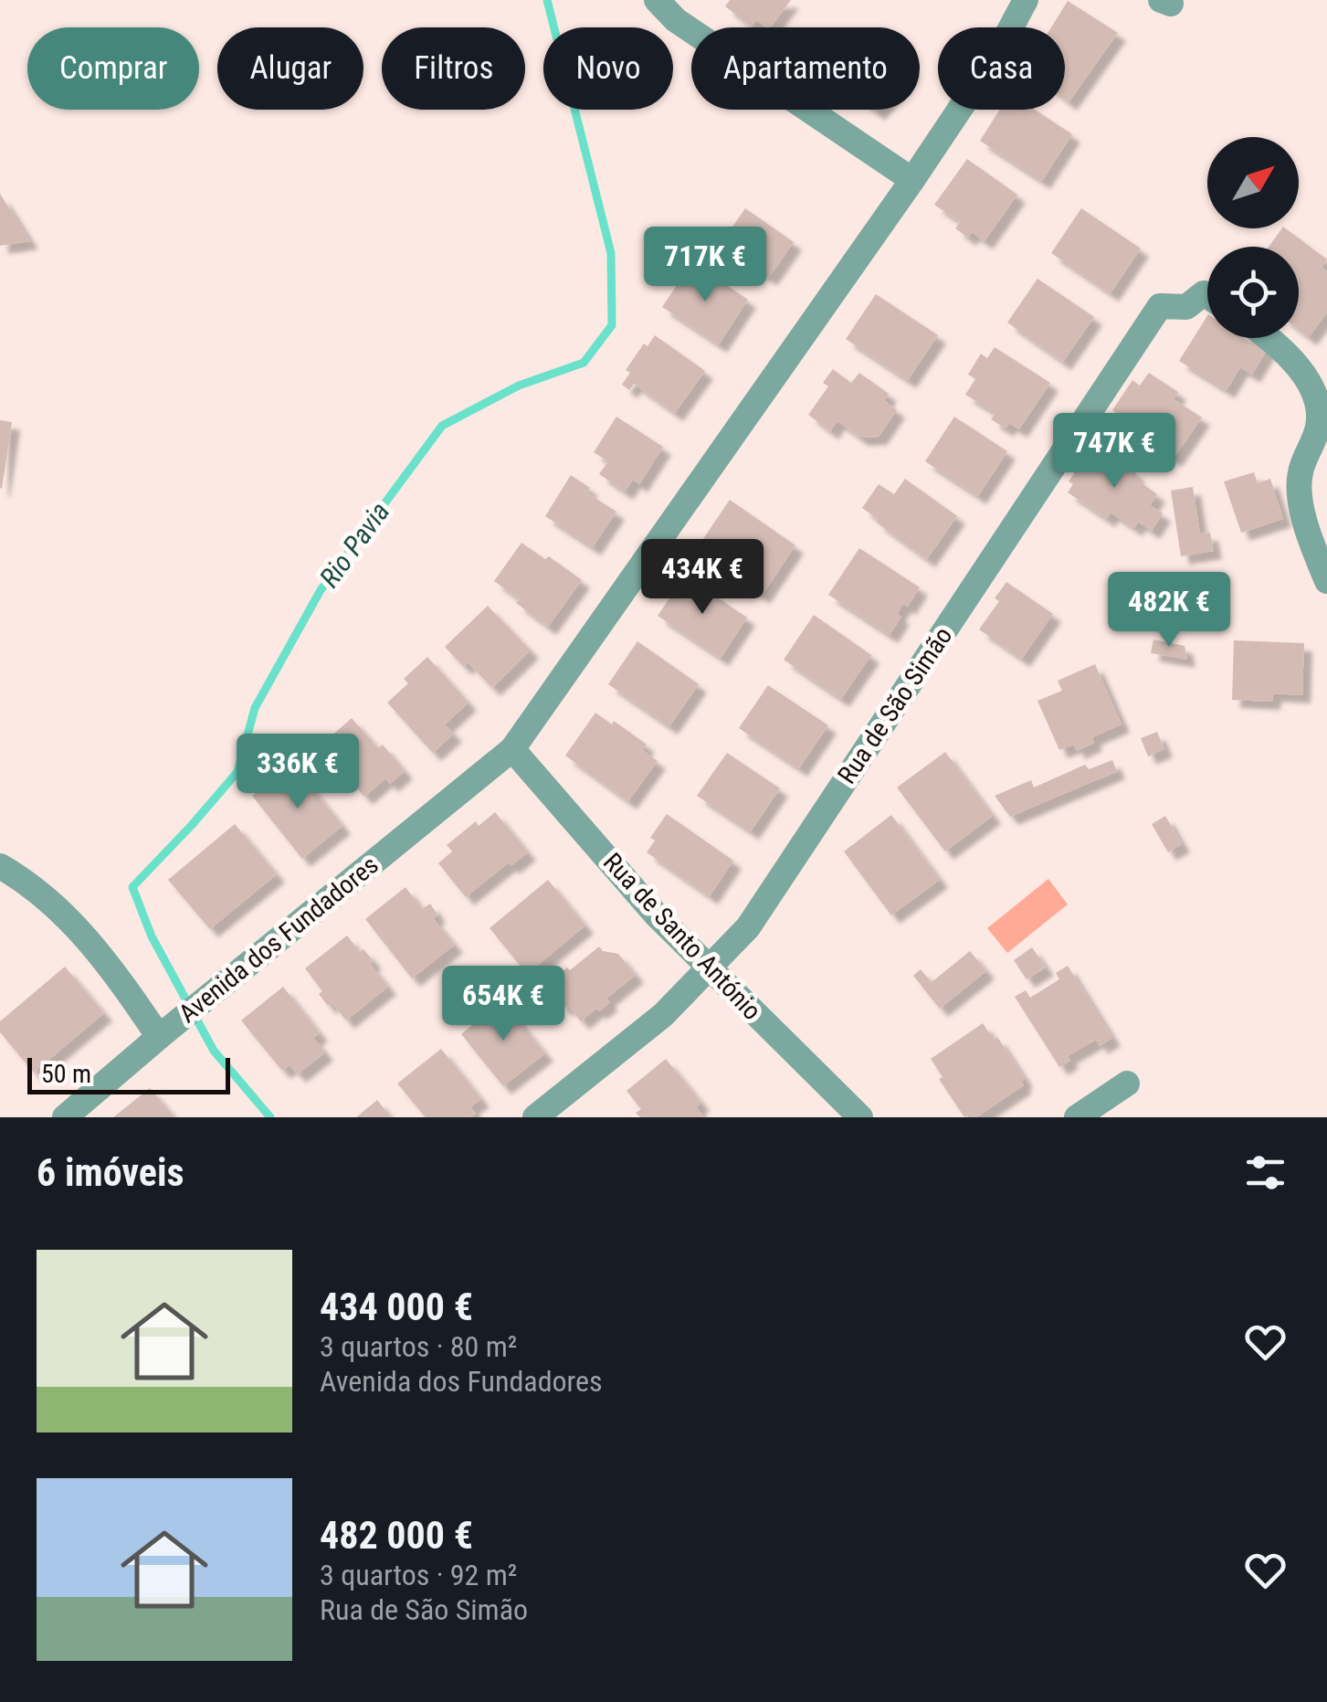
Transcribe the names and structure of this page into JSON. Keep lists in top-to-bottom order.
{
  "streets": {
    "street": ["Rua de São Simão", "Rua de Santo António", "Avenida dos Fundadores"]
  },
  "crossings": [
    ["Rua de São Simão", "Rua de Santo António"],
    ["Rua de Santo António", "Avenida dos Fundadores"]
  ],
  "water": ["Rio Pavia"],
  "scale_bar": "50 m",
  "north": "top right",
  "page": {
    "chip": [
      "Comprar",
      "Alugar",
      "Filtros",
      "Novo",
      "Apartamento",
      "Casa"
    ],
    "price": [
      "717K €",
      "747K €",
      "434K €",
      "482K €",
      "336K €",
      "654K €"
    ],
    "scale": "50 m",
    "heading": "6 imóveis",
    "list": [
      {
        "name": "434 000 €",
        "note": "3 quartos · 80 m² · Avenida dos Fundadores"
      },
      {
        "name": "482 000 €",
        "note": "3 quartos · 92 m² · Rua de São Simão"
      }
    ]
  }
}
